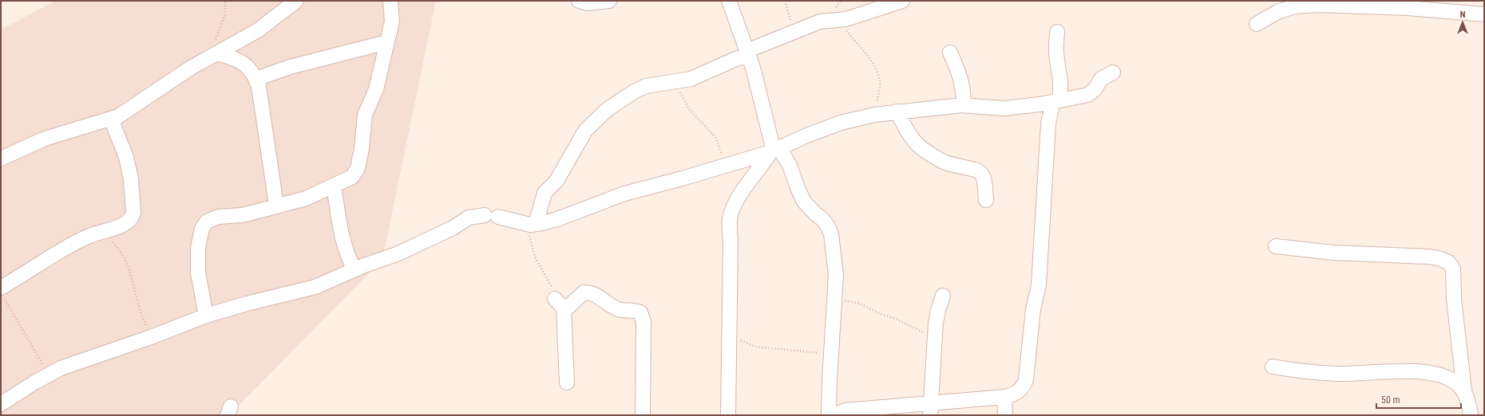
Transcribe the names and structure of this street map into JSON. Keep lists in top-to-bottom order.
{
  "scale_bar": "50 m",
  "north": "top"
}
